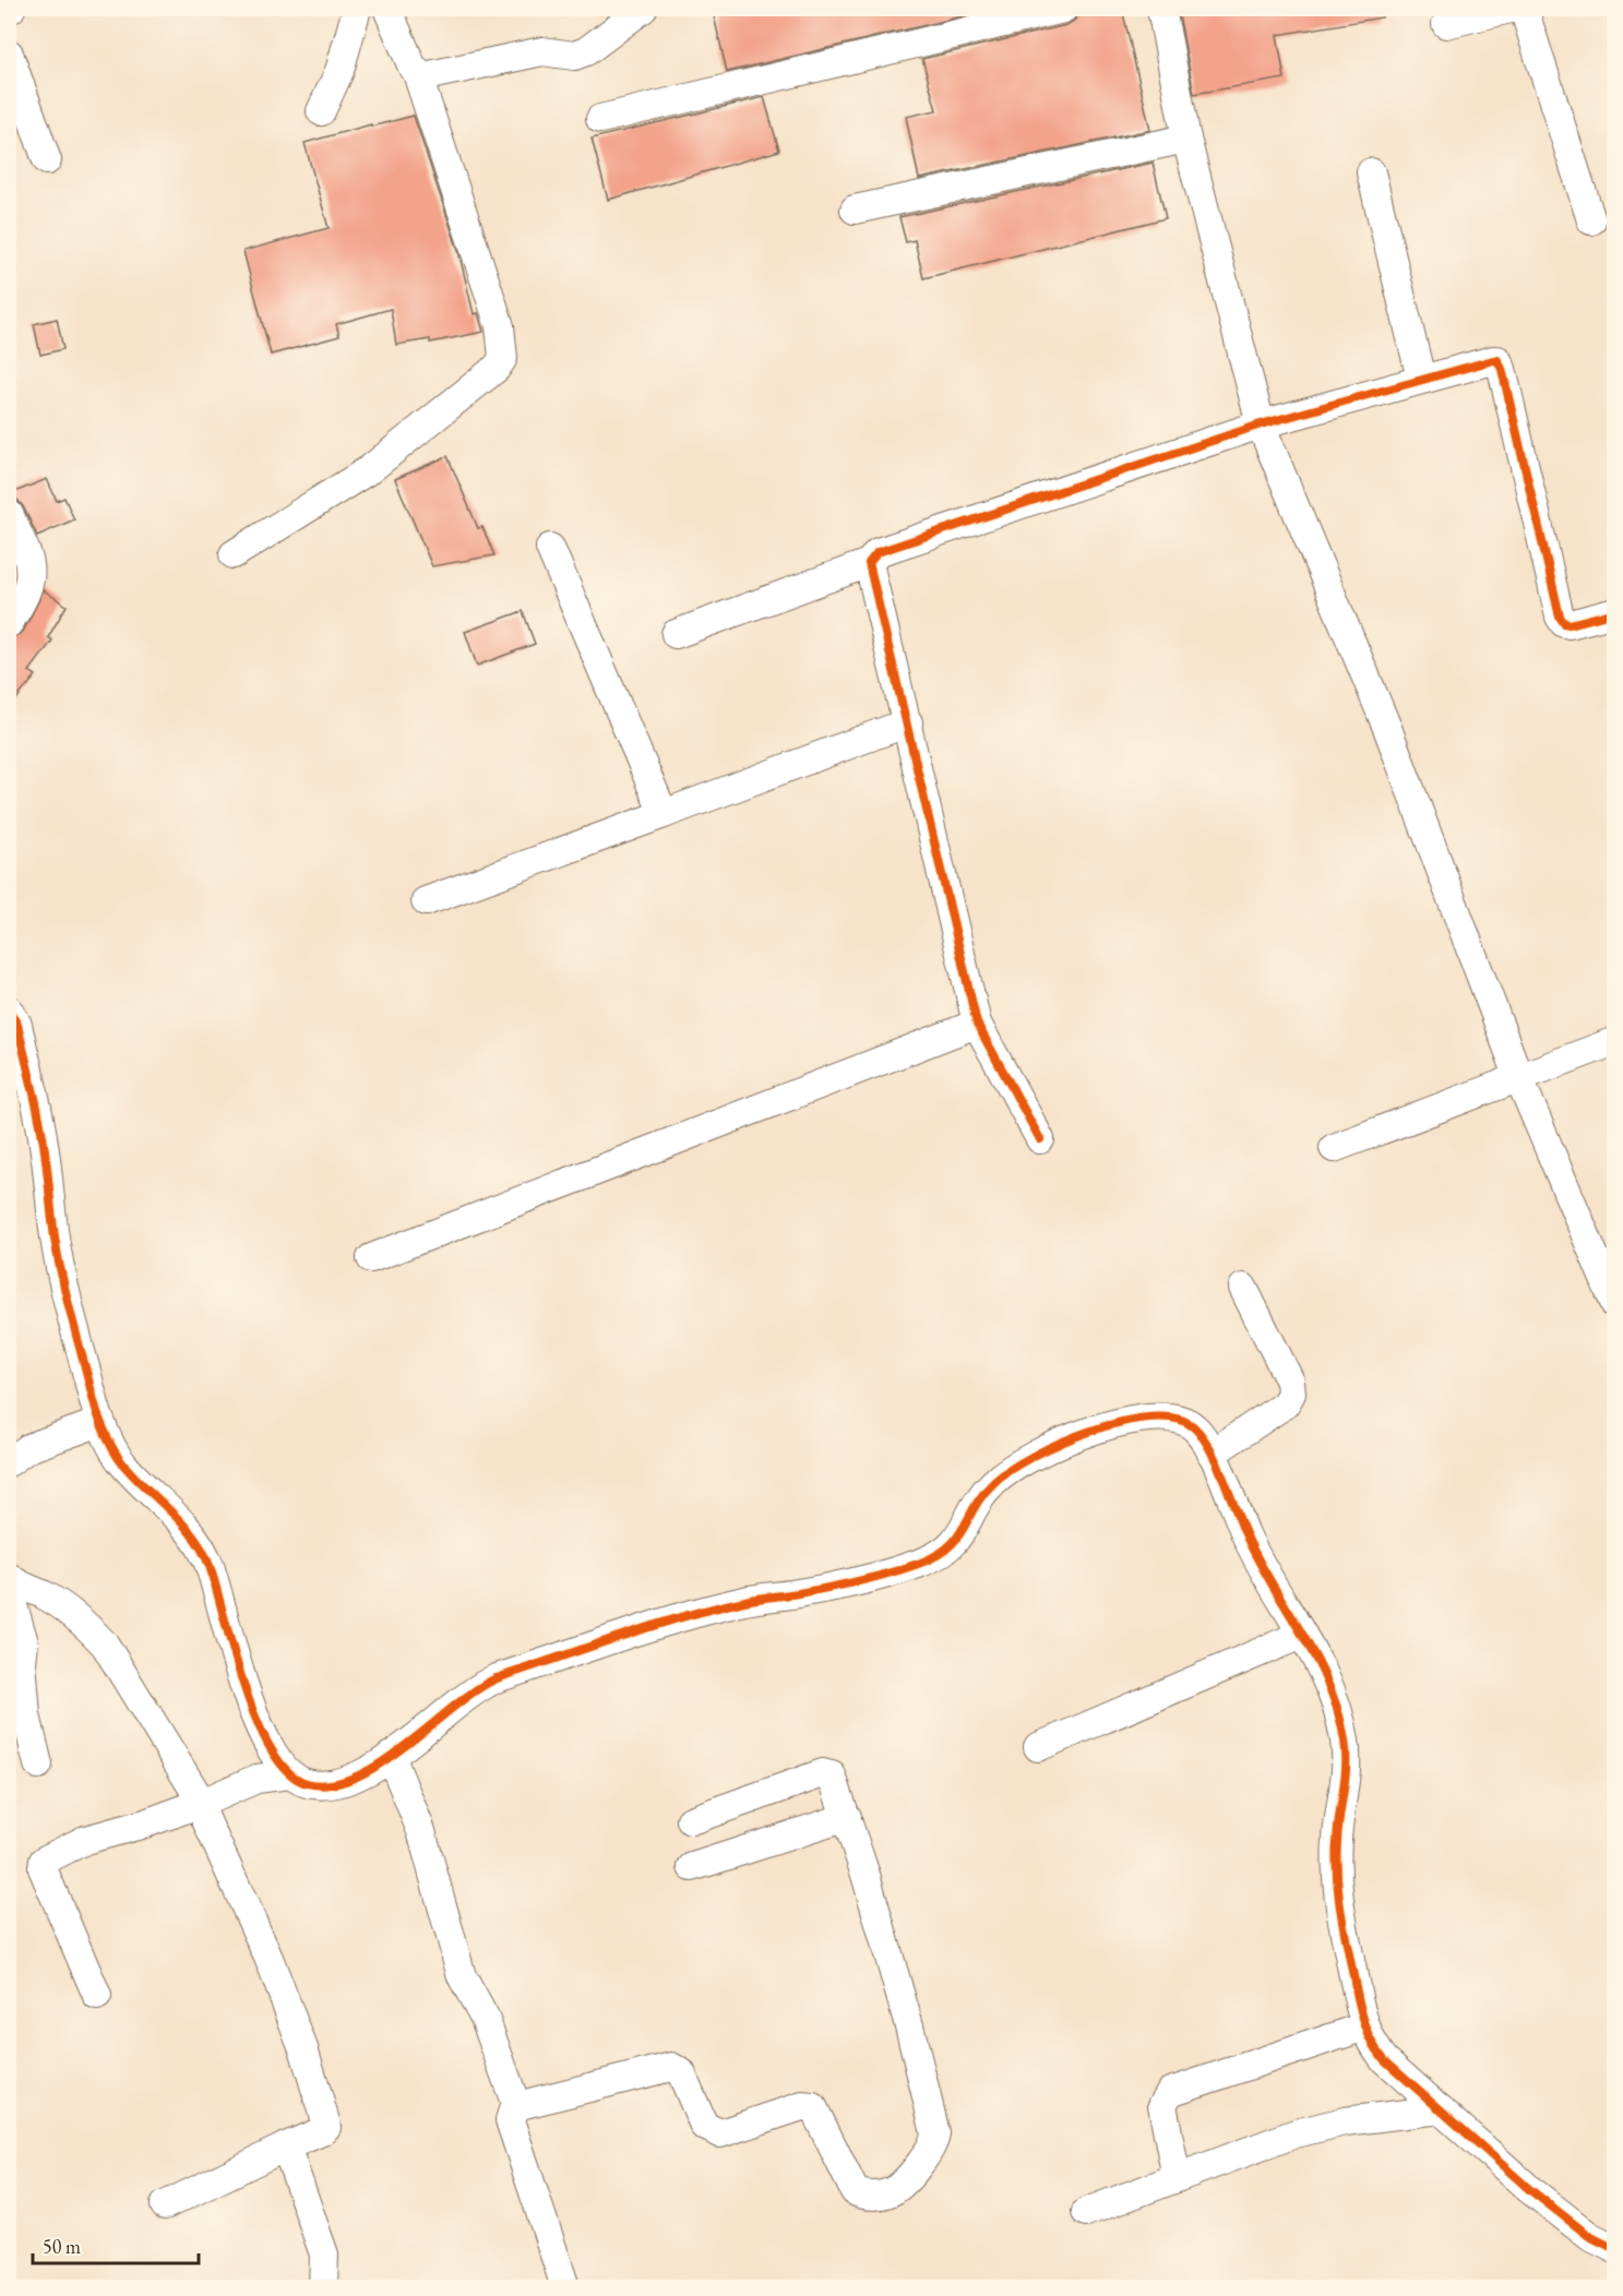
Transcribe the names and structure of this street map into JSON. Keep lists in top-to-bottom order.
{
  "scale_bar": "50 m"
}
